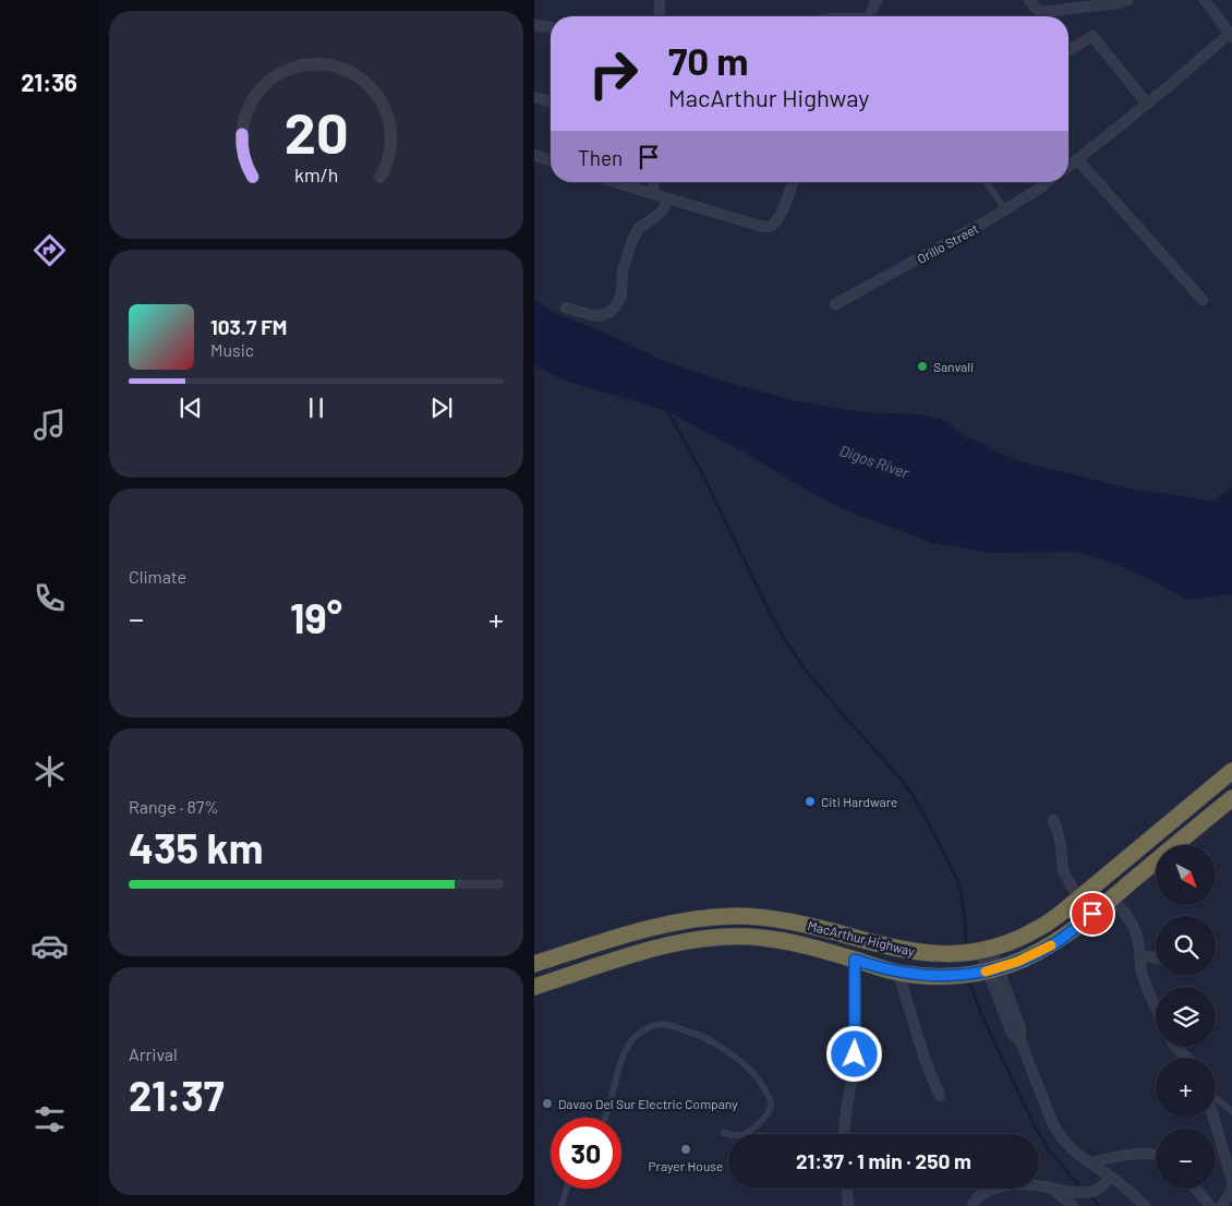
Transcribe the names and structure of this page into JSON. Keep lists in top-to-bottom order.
{
  "streets": {
    "highway": ["MacArthur Highway"],
    "street": ["Orillo Street"]
  },
  "water": ["Digos River"],
  "places": [
    "Sanvali",
    "Citi Hardware",
    "Davao Del Sur Electric Company",
    "Prayer House"
  ],
  "north": "bottom right",
  "page": {
    "tabs": "21:36",
    "turn": ["70 m", "MacArthur Highway"],
    "then": "Then",
    "song": ["103.7 FM", "Music"],
    "tile": [
      "Climate",
      ["Range · 87%", "435 km"],
      ["Arrival", "21:37"]
    ],
    "heat": ["−", "19°", "+"],
    "map_buttons": ["+", "−"],
    "limit": "30",
    "trip": "21:37 · 1 min · 250 m",
    "gauge": ["20", "km/h"]
  }
}
